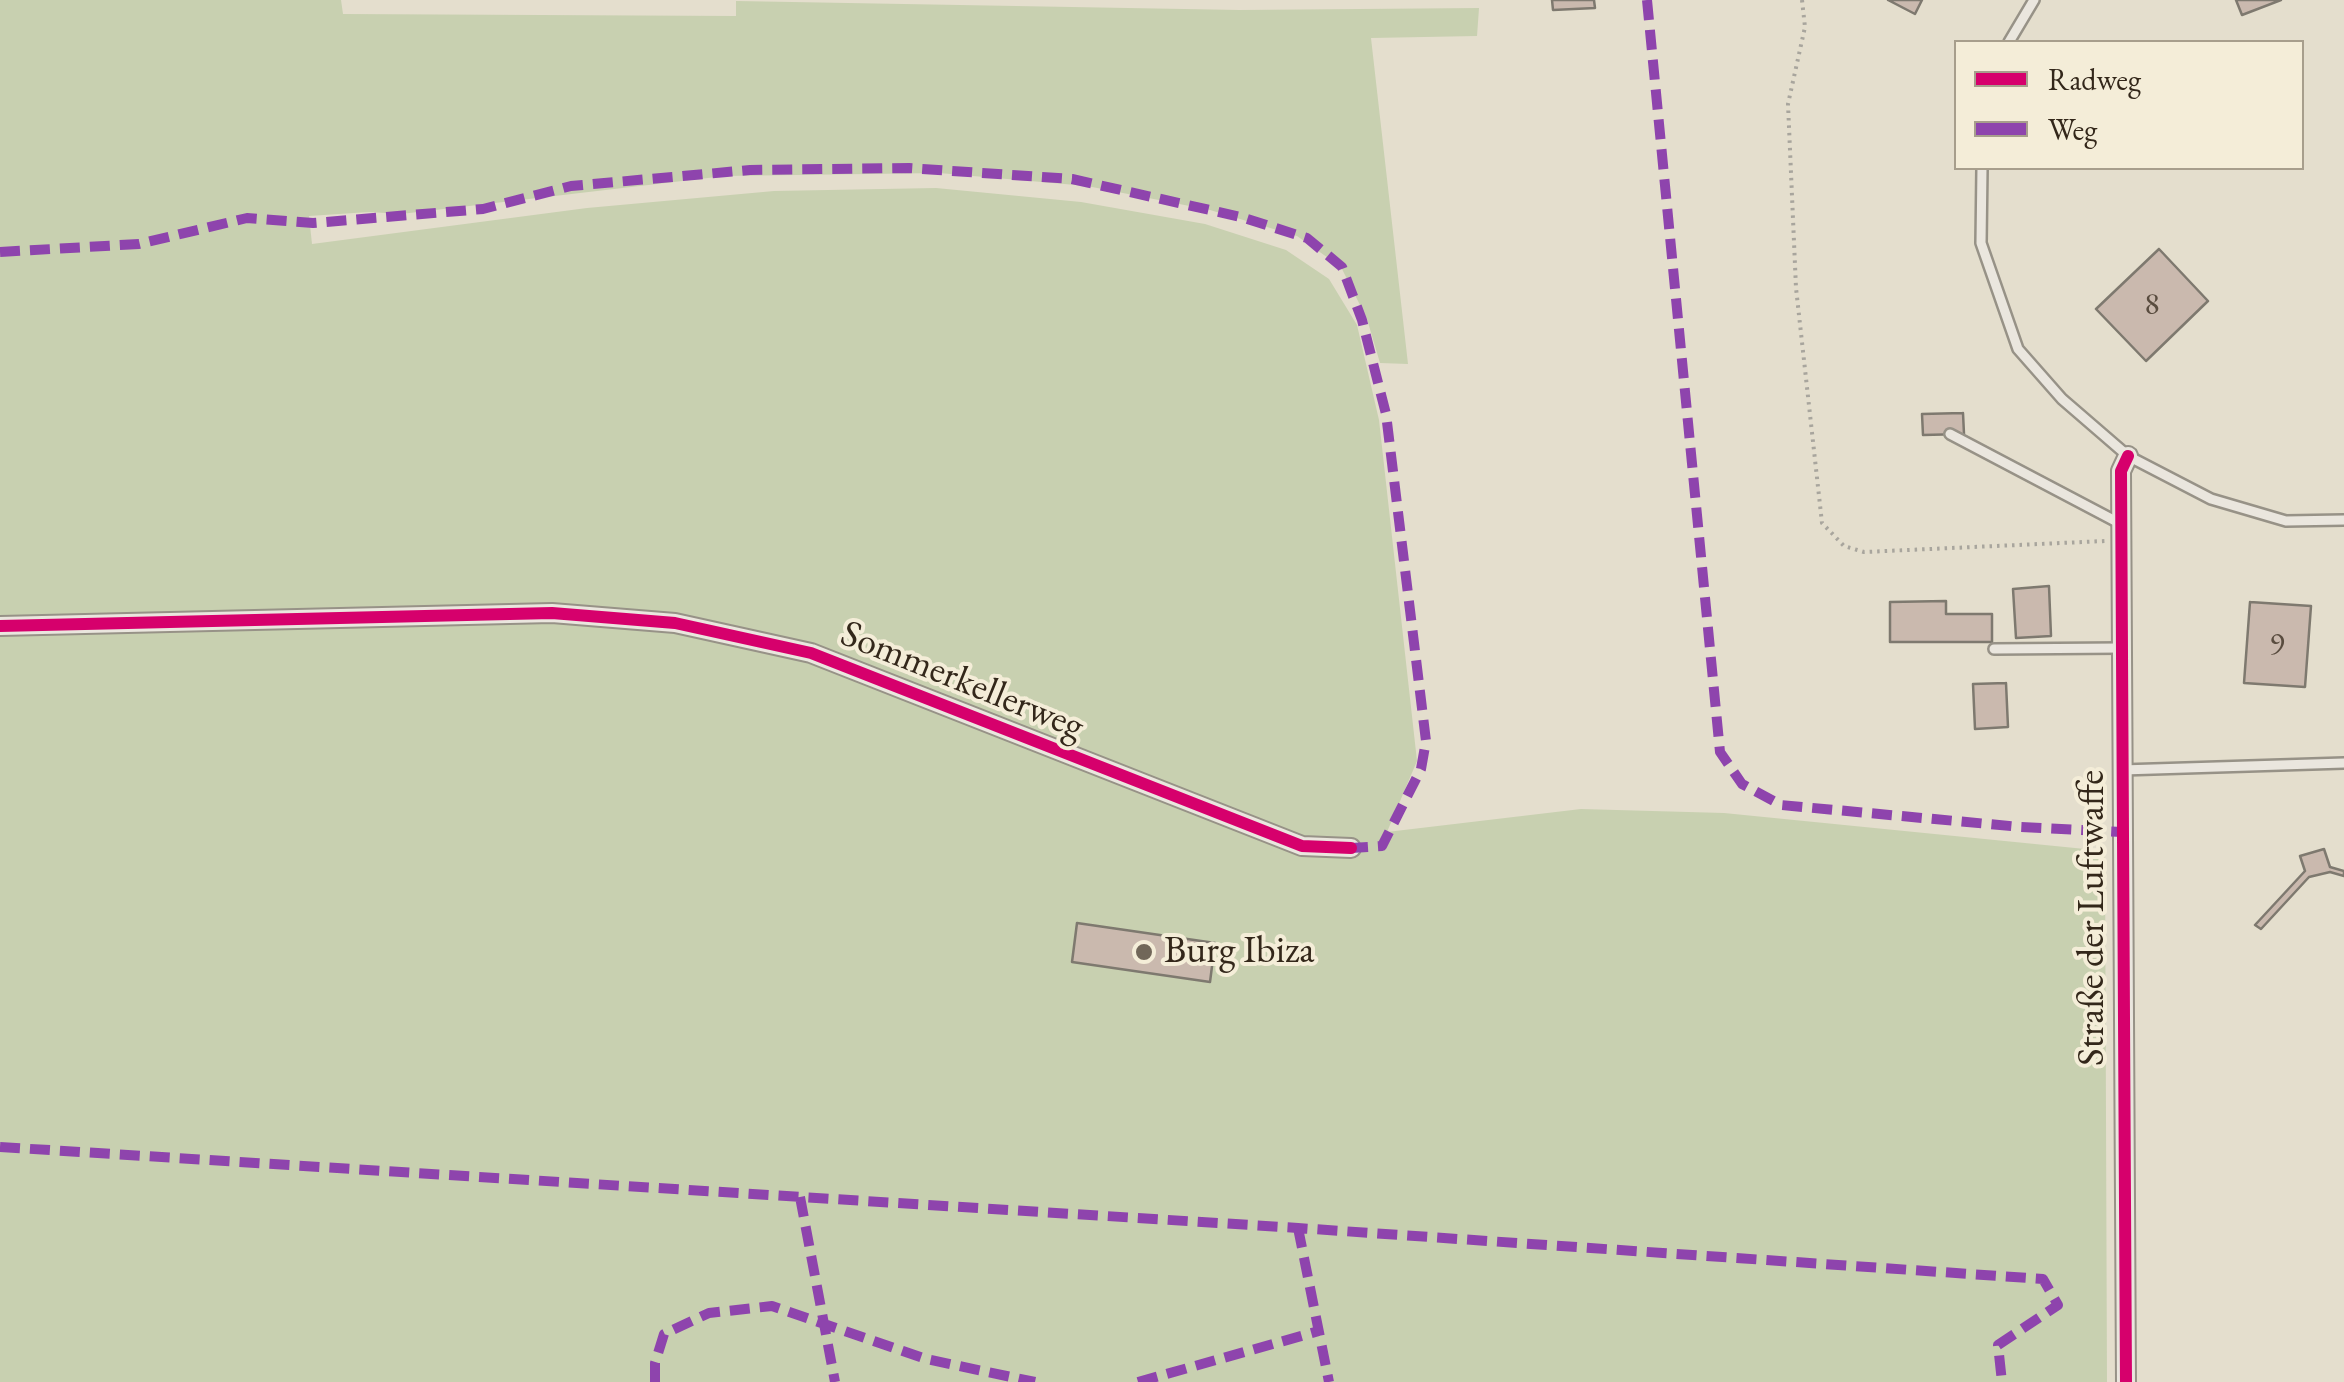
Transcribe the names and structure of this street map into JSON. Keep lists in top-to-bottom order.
{
  "streets": {
    "street": ["Sommerkellerweg", "Straße der Luftwaffe"]
  },
  "places": ["Burg Ibiza"],
  "house_numbers": ["8", "9"],
  "legend": ["Radweg", "Weg"]
}
